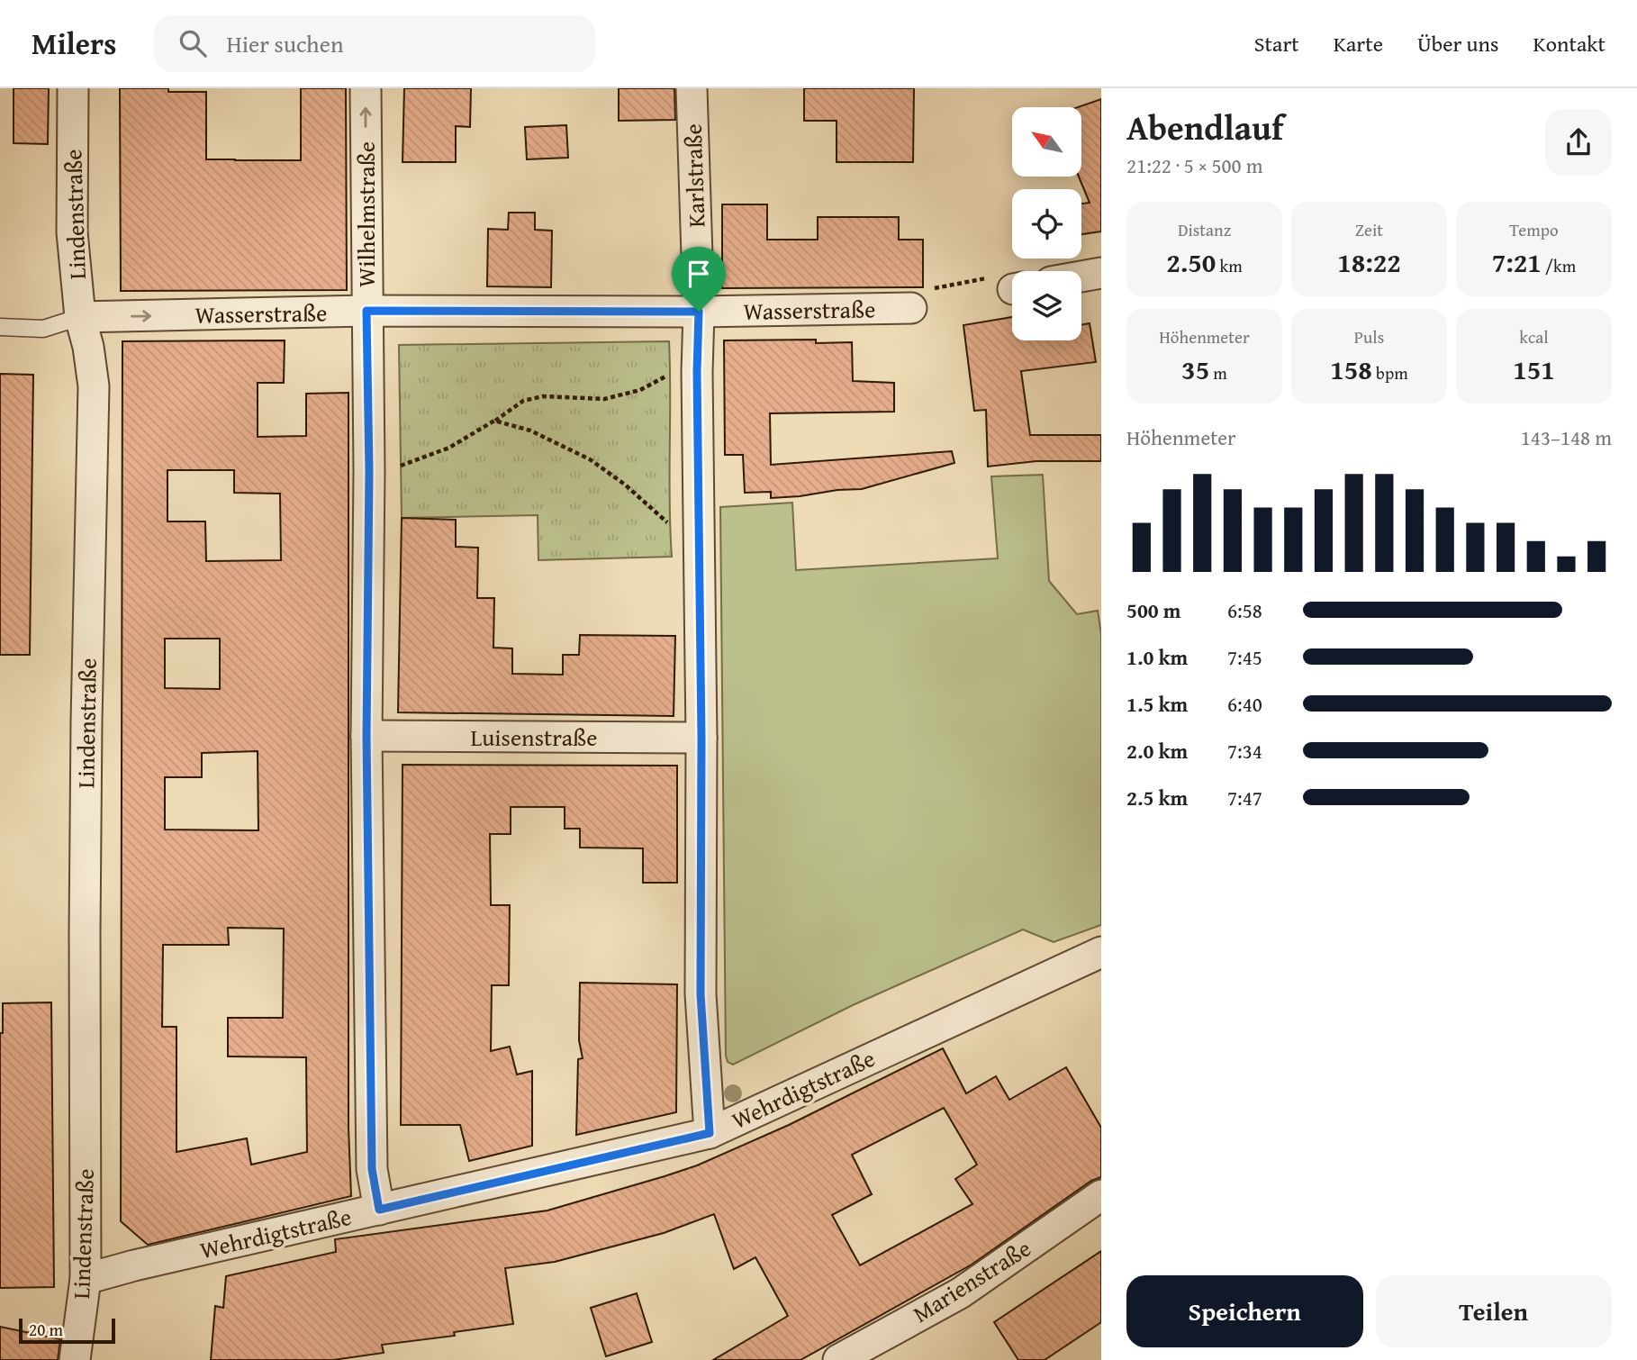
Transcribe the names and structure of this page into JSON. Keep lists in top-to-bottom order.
{
  "streets": {
    "street": [
      "Karlstraße",
      "Lindenstraße",
      "Wilhelmstraße",
      "Wasserstraße",
      "Luisenstraße",
      "Wehrdigtstraße",
      "Marienstraße"
    ]
  },
  "crossings": [
    ["Karlstraße", "Wasserstraße"],
    ["Karlstraße", "Luisenstraße"],
    ["Karlstraße", "Wehrdigtstraße"],
    ["Lindenstraße", "Wasserstraße"],
    ["Lindenstraße", "Wehrdigtstraße"],
    ["Wilhelmstraße", "Wasserstraße"],
    ["Wilhelmstraße", "Luisenstraße"],
    ["Wilhelmstraße", "Wehrdigtstraße"]
  ],
  "scale_bar": "20 m",
  "north": "top left",
  "page": {
    "header": "Milers",
    "search": "Hier suchen",
    "nav": [
      "Start",
      "Karte",
      "Über uns",
      "Kontakt"
    ],
    "heading": ["Abendlauf", "21:22 · 5 × 500 m"],
    "stats": [
      ["Distanz", "2.50 km"],
      ["Zeit", "18:22"],
      ["Tempo", "7:21 /km"],
      ["Höhenmeter", "35 m"],
      ["Puls", "158 bpm"],
      ["kcal", "151"]
    ],
    "chart": ["Höhenmeter", "143–148 m"],
    "list": [
      {
        "name": "500 m",
        "note": "6:58"
      },
      {
        "name": "1.0 km",
        "note": "7:45"
      },
      {
        "name": "1.5 km",
        "note": "6:40"
      },
      {
        "name": "2.0 km",
        "note": "7:34"
      },
      {
        "name": "2.5 km",
        "note": "7:47"
      }
    ],
    "buttons": ["Speichern", "Teilen"],
    "scale": "20 m"
  }
}
